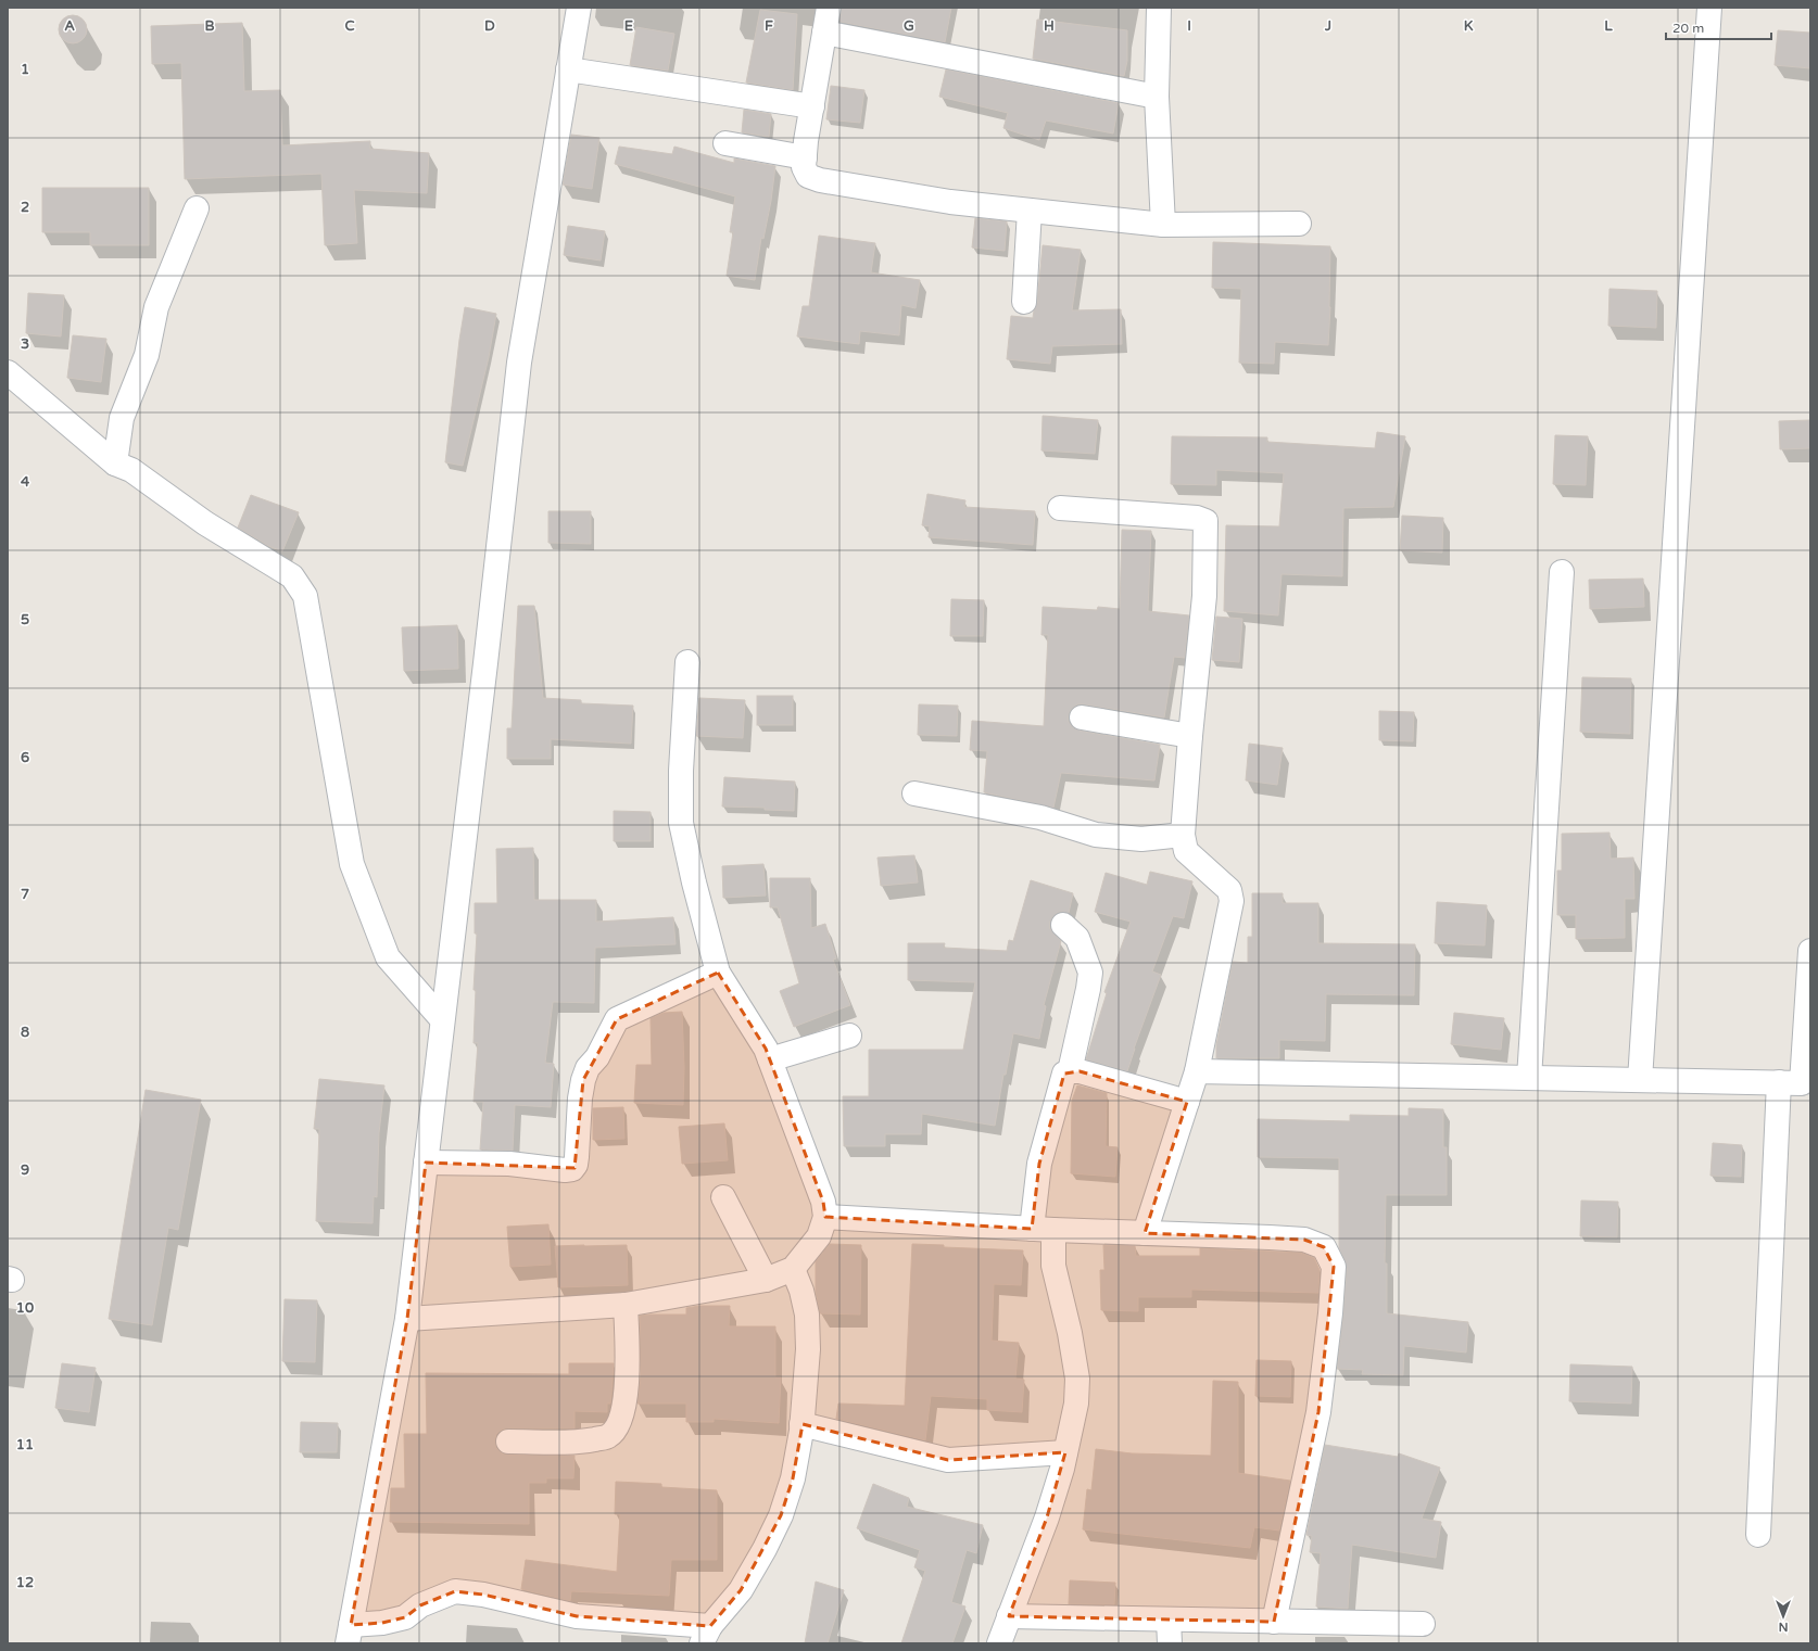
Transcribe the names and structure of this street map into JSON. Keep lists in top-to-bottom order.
{
  "scale_bar": "20 m",
  "north": "bottom",
  "grid": {
    "columns": [
      "A",
      "B",
      "C",
      "D",
      "E",
      "F",
      "G",
      "H",
      "I",
      "J",
      "K",
      "L"
    ],
    "rows": [
      "1",
      "2",
      "3",
      "4",
      "5",
      "6",
      "7",
      "8",
      "9",
      "10",
      "11",
      "12"
    ]
  }
}
